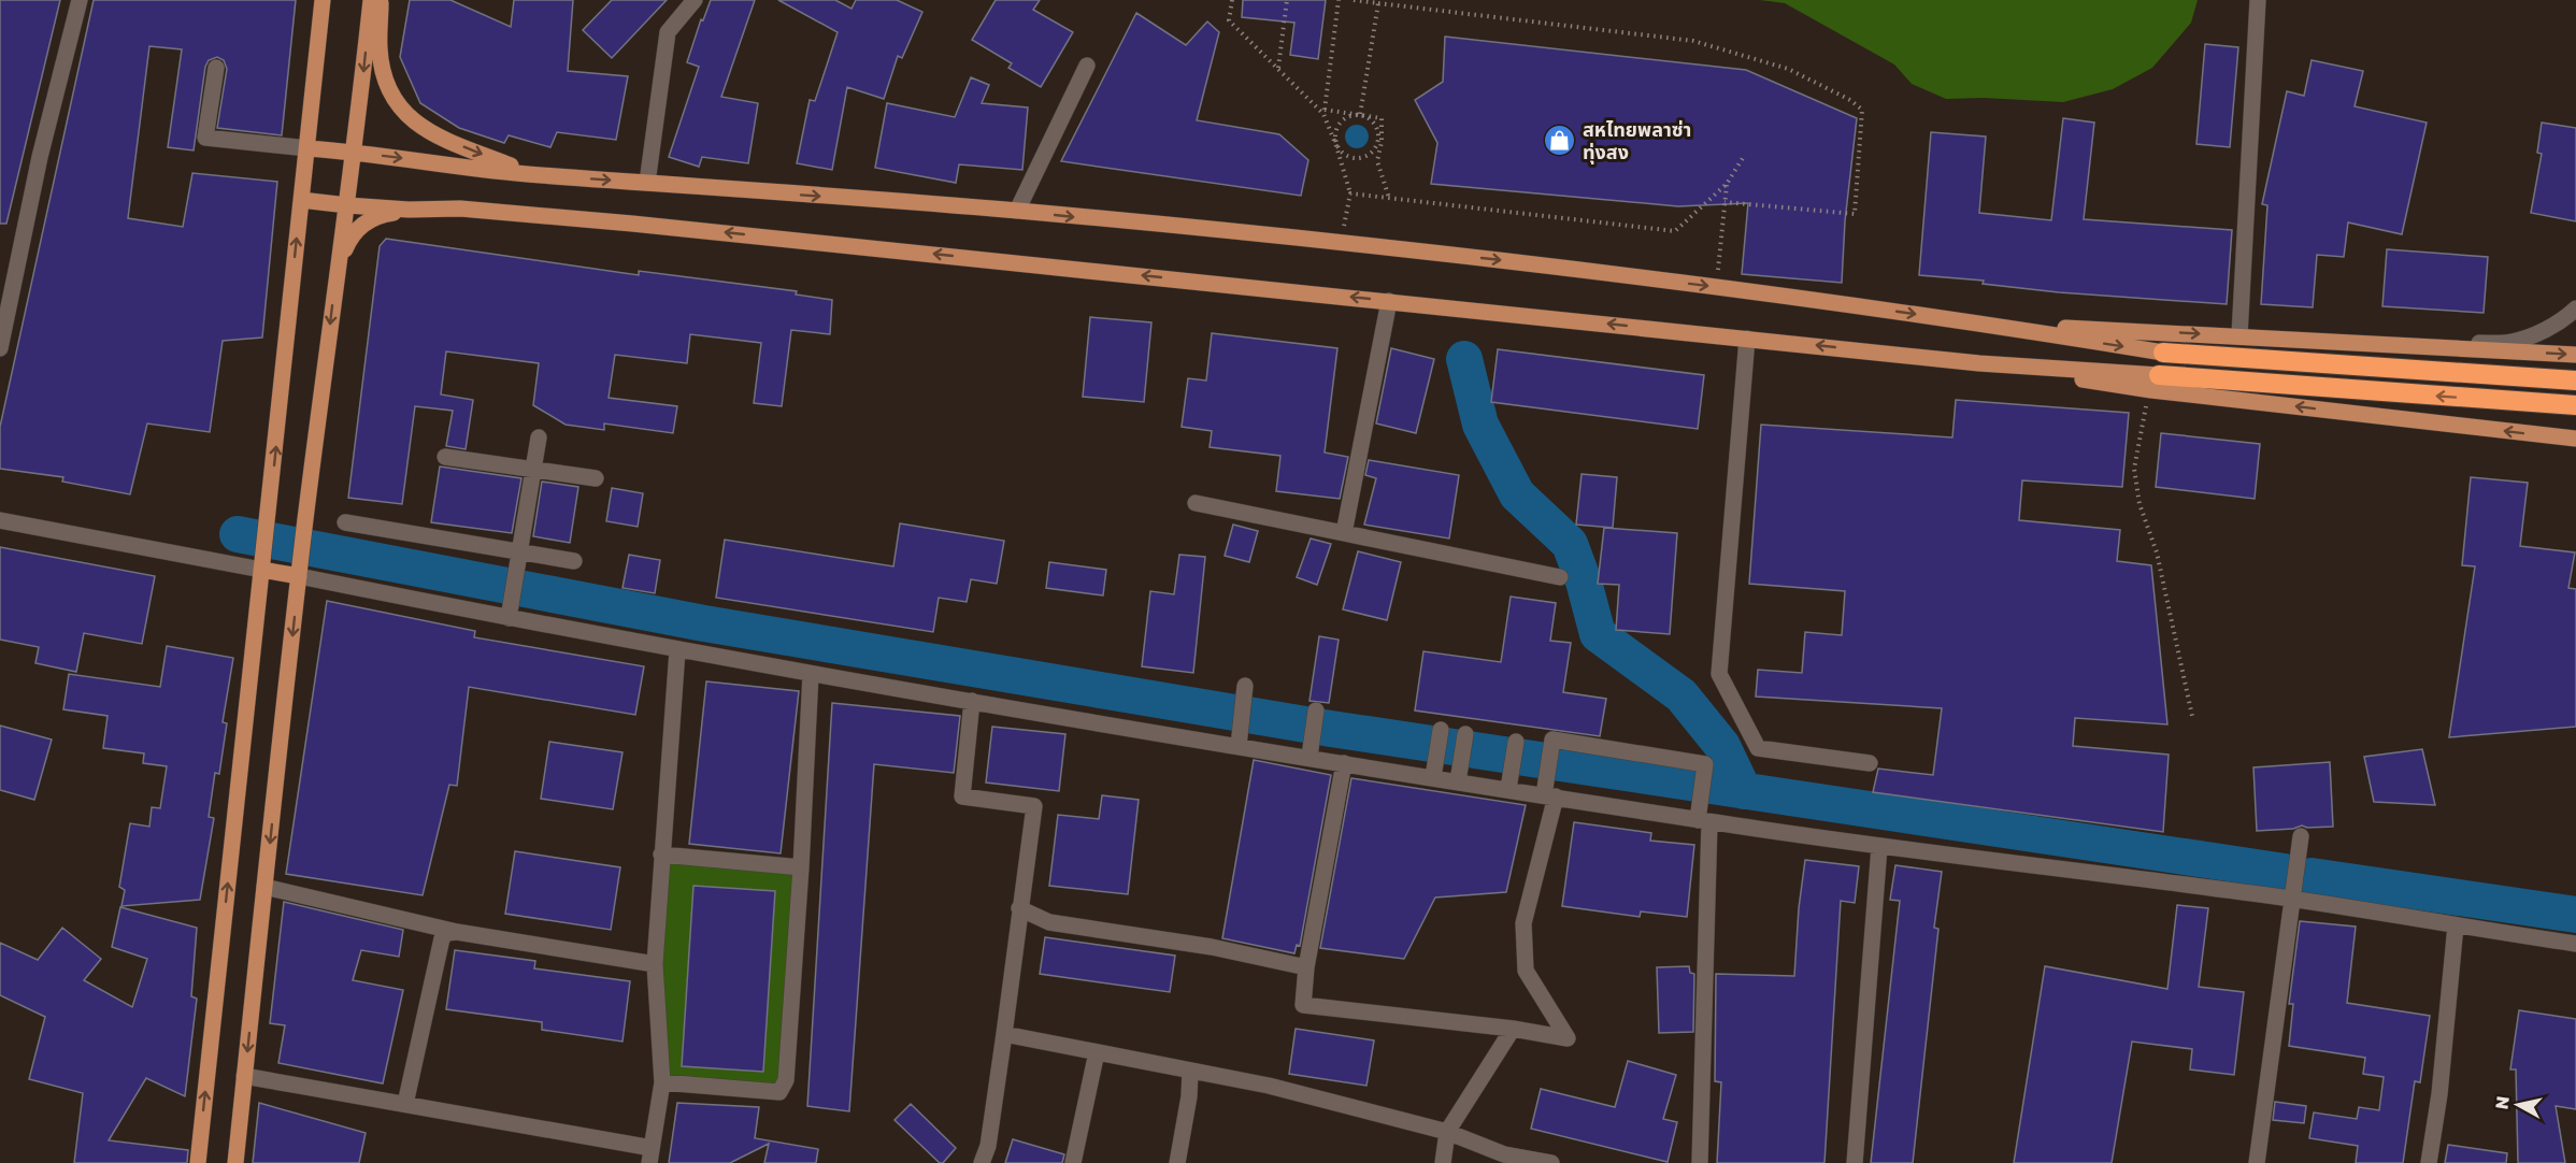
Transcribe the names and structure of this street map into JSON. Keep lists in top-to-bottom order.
{
  "places": {
    "shop": ["สหไทยพลาซ่า ทุ่งสง"]
  },
  "north": "left"
}
